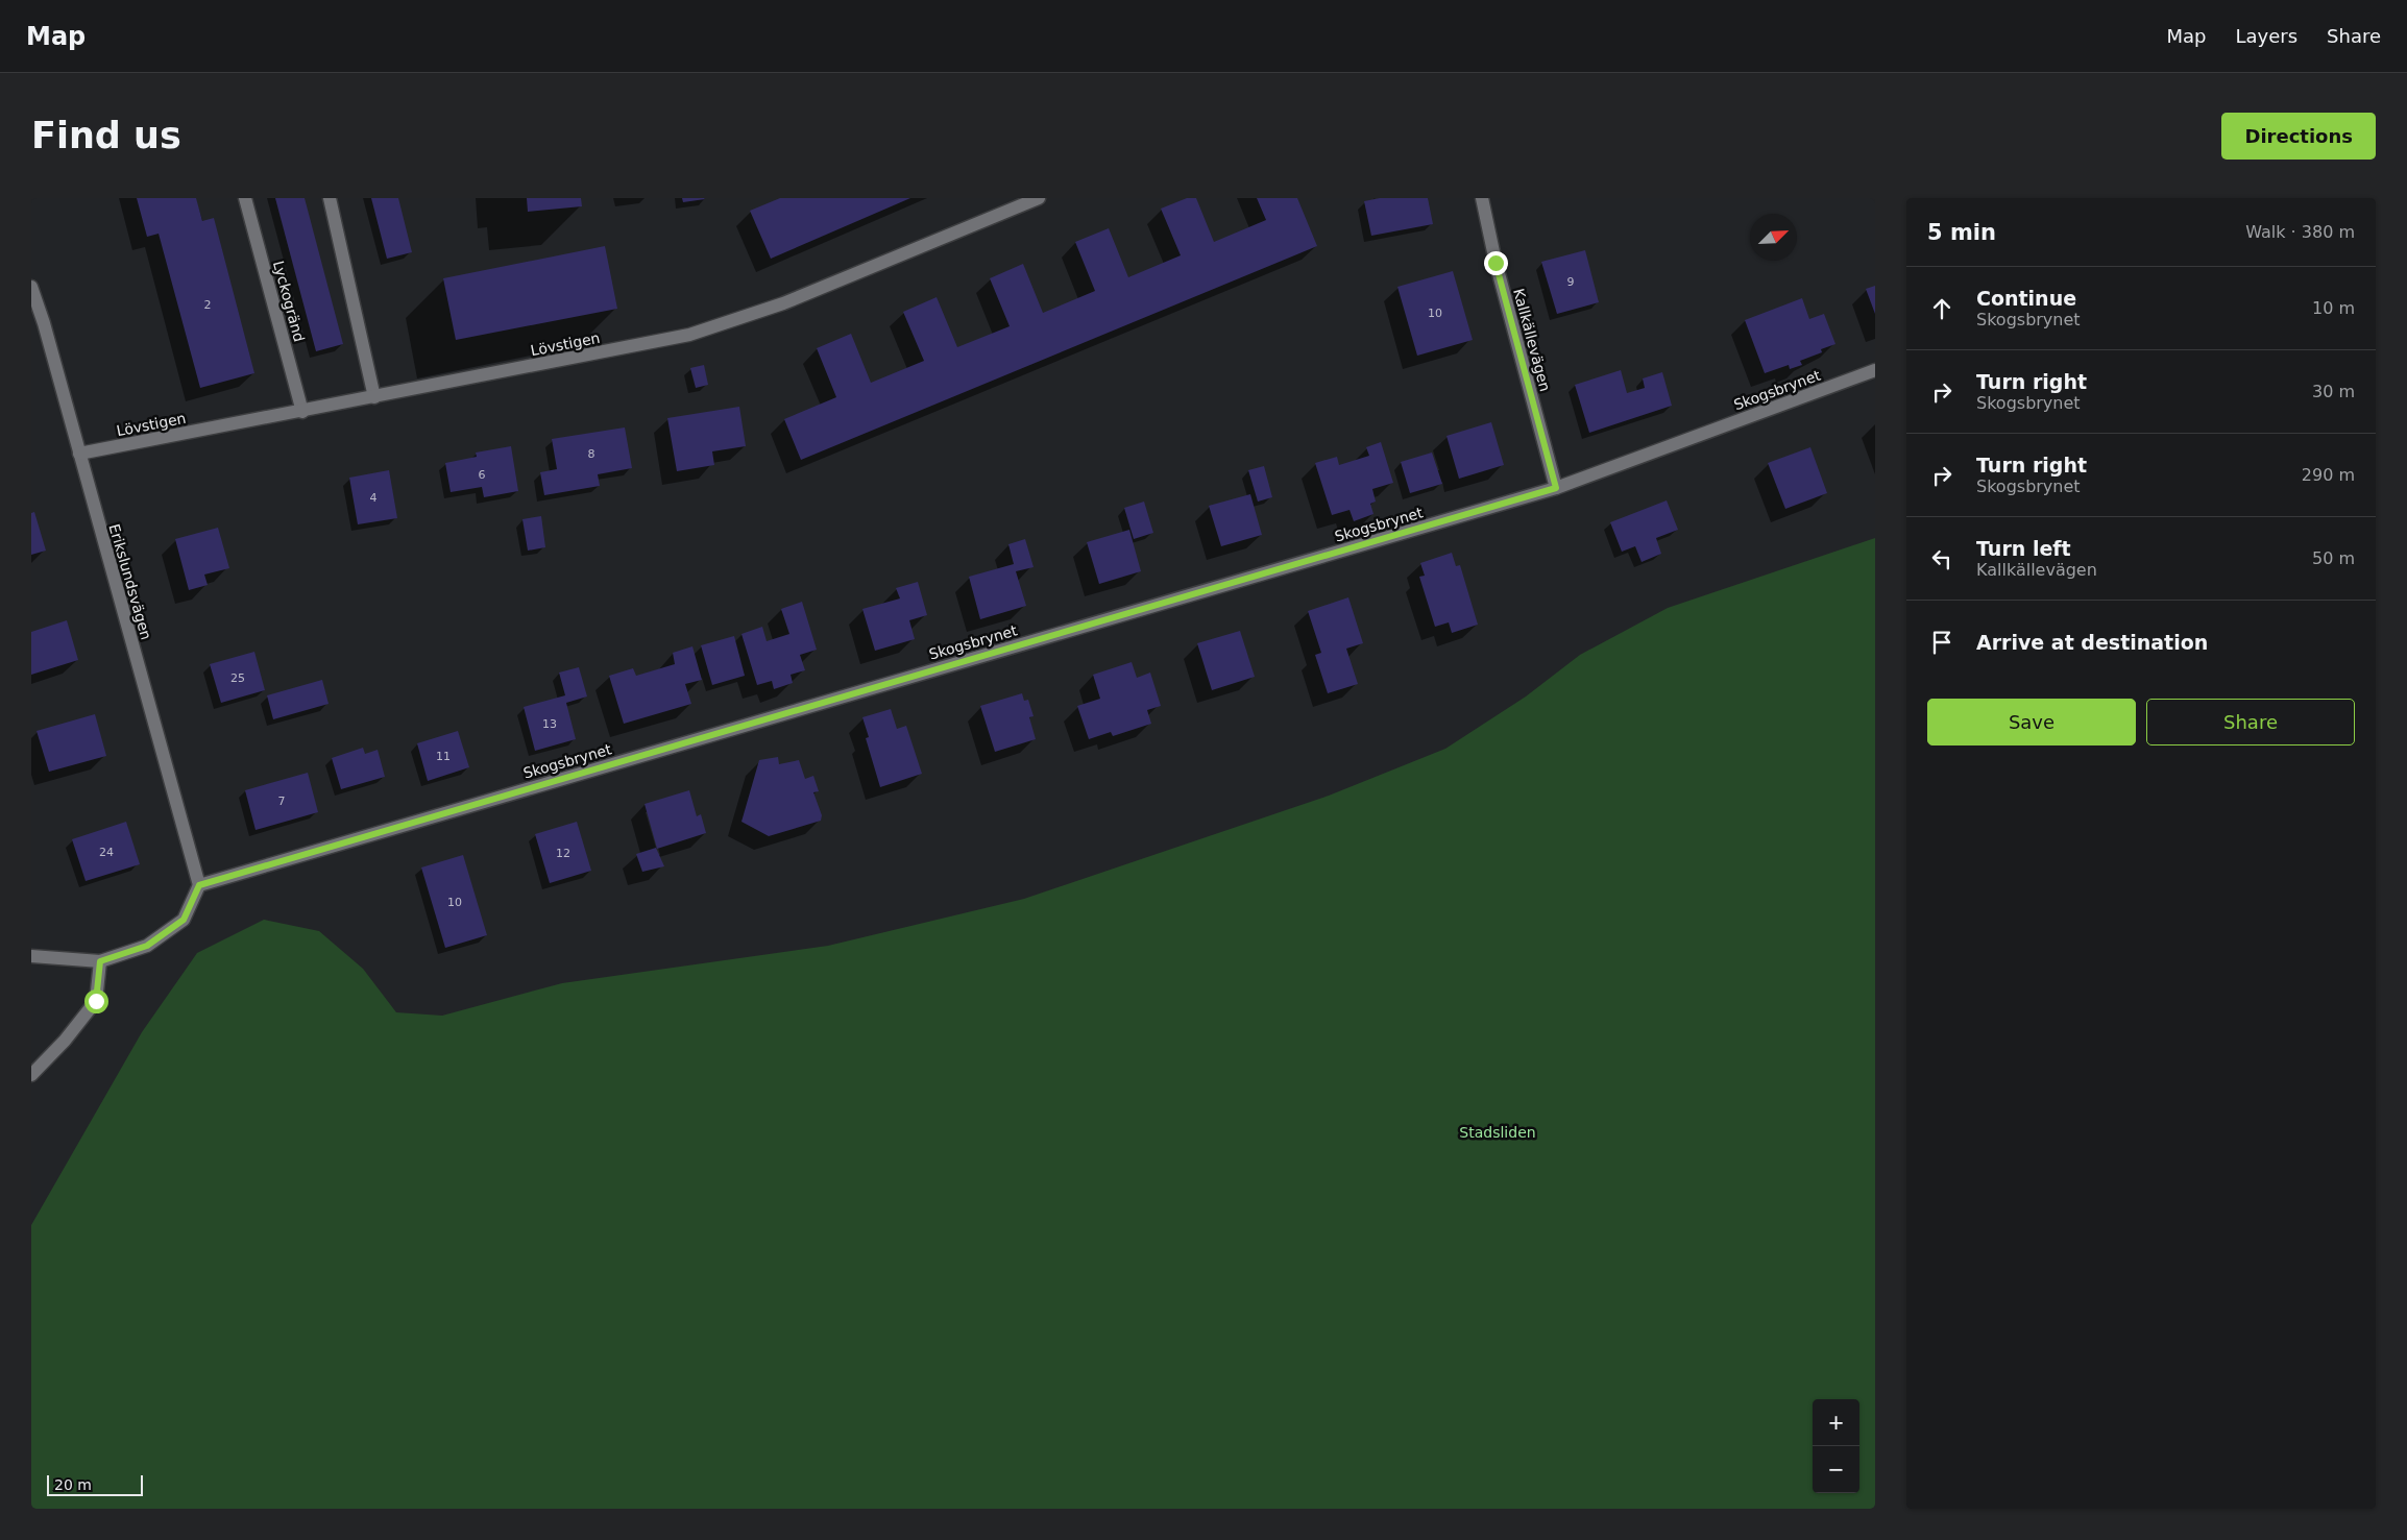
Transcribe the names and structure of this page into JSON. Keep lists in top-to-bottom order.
{
  "streets": {
    "street": [
      "Lyckogränd",
      "Kallkällevägen",
      "Lövstigen",
      "Skogsbrynet",
      "Erikslundsvägen"
    ]
  },
  "crossings": [
    ["Lyckogränd", "Lövstigen"],
    ["Kallkällevägen", "Skogsbrynet"],
    ["Lövstigen", "Erikslundsvägen"],
    ["Skogsbrynet", "Erikslundsvägen"]
  ],
  "parks": ["Stadsliden"],
  "house_numbers": [
    "9",
    "2",
    "10",
    "8",
    "6",
    "4",
    "25",
    "13",
    "11",
    "7",
    "24",
    "12",
    "10"
  ],
  "scale_bar": "20 m",
  "north": "top right",
  "page": {
    "header": "Map",
    "nav": ["Map", "Layers", "Share"],
    "buttons": [
      "Directions",
      ["Save", "Share"]
    ],
    "title": "Find us",
    "heading": ["5 min", "Walk · 380 m"],
    "list": [
      ["Continue", "Skogsbrynet", "10 m"],
      ["Turn right", "Skogsbrynet", "30 m"],
      ["Turn right", "Skogsbrynet", "290 m"],
      ["Turn left", "Kallkällevägen", "50 m"],
      "Arrive at destination"
    ],
    "map_buttons": ["+", "−"],
    "scale": "20 m"
  }
}
